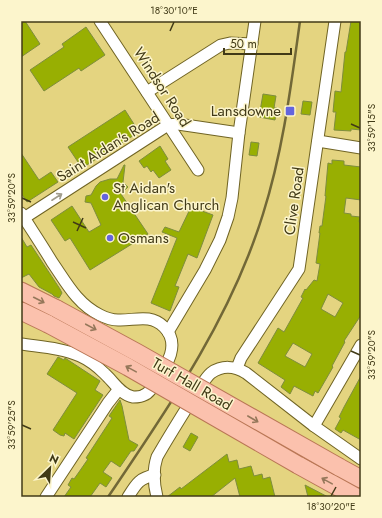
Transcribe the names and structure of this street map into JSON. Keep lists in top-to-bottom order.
{
  "streets": {
    "main road": ["Turf Hall Road"],
    "street": ["Windsor Road", "Saint Aidan's Road", "Clive Road"]
  },
  "crossings": [
    ["Windsor Road", "Saint Aidan's Road"]
  ],
  "one_way": ["Saint Aidan's Road"],
  "places": {
    "transit": ["Lansdowne"],
    "other": ["St Aidan's Anglican Church", "Osmans"]
  },
  "scale_bar": "50 m",
  "north": "top right",
  "coordinates": [
    "18°30'10\"E",
    "33°59'15\"S",
    "33°59'20\"S",
    "33°59'25\"S",
    "18°30'20\"E"
  ]
}
